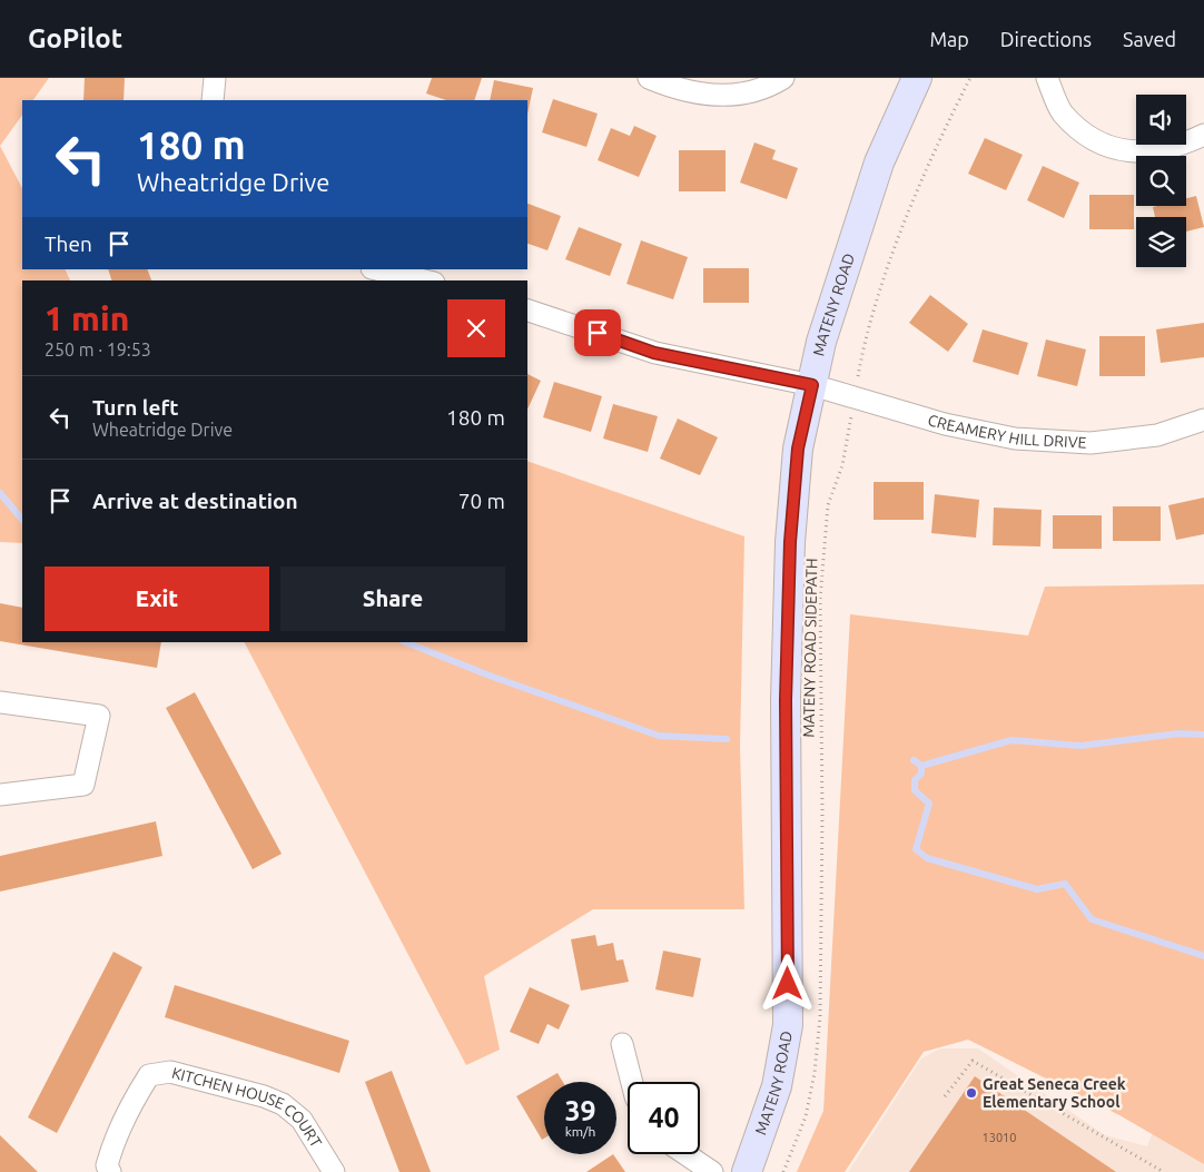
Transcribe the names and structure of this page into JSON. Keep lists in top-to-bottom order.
{
  "streets": {
    "street": ["MATENY ROAD", "CREAMERY HILL DRIVE", "KITCHEN HOUSE COURT"],
    "path": ["MATENY ROAD SIDEPATH"]
  },
  "crossings": [
    ["MATENY ROAD", "CREAMERY HILL DRIVE"],
    ["CREAMERY HILL DRIVE", "MATENY ROAD SIDEPATH"]
  ],
  "places": ["Great Seneca Creek Elementary School"],
  "house_numbers": ["13010"],
  "page": {
    "header": "GoPilot",
    "nav": ["Map", "Directions", "Saved"],
    "turn": ["180 m", "Wheatridge Drive"],
    "then": "Then",
    "heading": ["1 min", "250 m · 19:53"],
    "list": [
      {
        "name": "Turn left",
        "note": "Wheatridge Drive",
        "value": "180 m"
      },
      {
        "name": "Arrive at destination",
        "value": "70 m"
      }
    ],
    "buttons": ["Exit", "Share"],
    "speed": "39 km/h",
    "limit": "40"
  }
}
